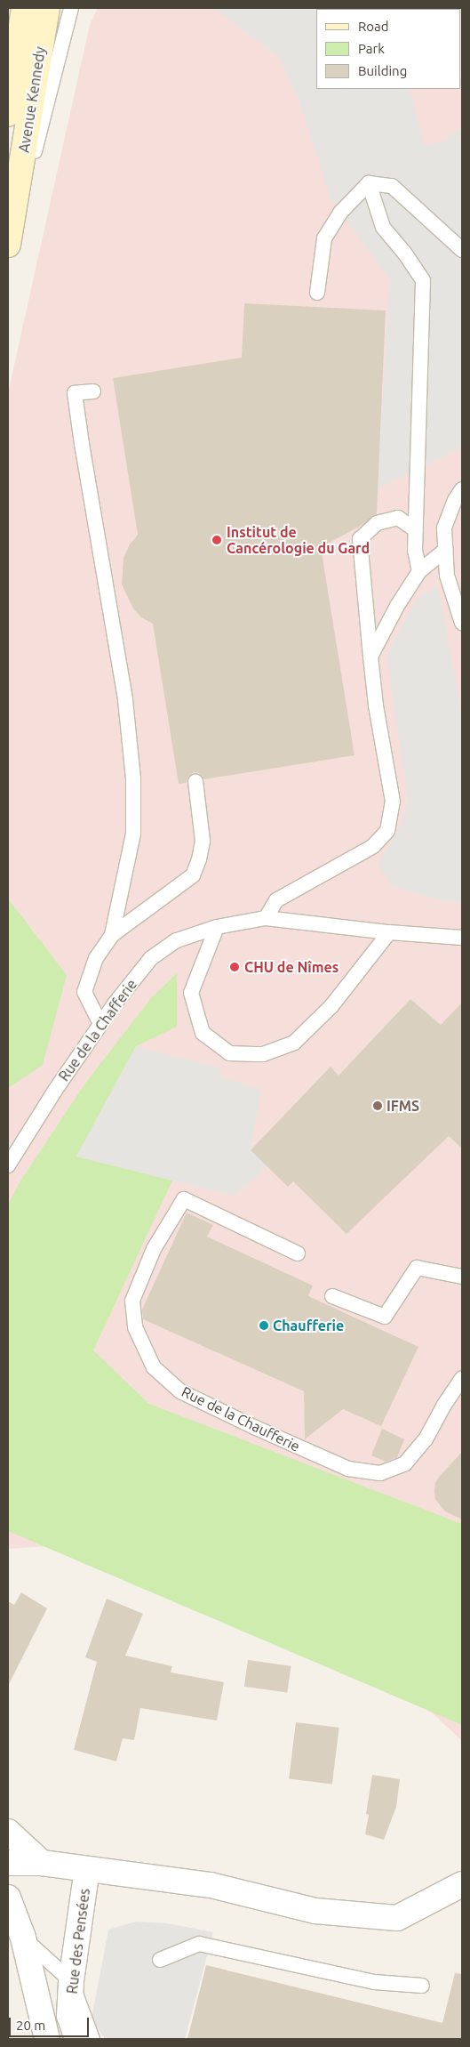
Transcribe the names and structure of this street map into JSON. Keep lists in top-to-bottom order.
{
  "streets": {
    "main road": ["Avenue Kennedy"],
    "street": ["Rue des Pensées"],
    "lane": ["Rue de la Chafferie", "Rue de la Chaufferie"]
  },
  "places": [
    "Institut de Cancérologie du Gard",
    "CHU de Nîmes",
    "IFMS",
    "Chaufferie"
  ],
  "legend": ["Road", "Park", "Building"],
  "scale_bar": "20 m"
}
